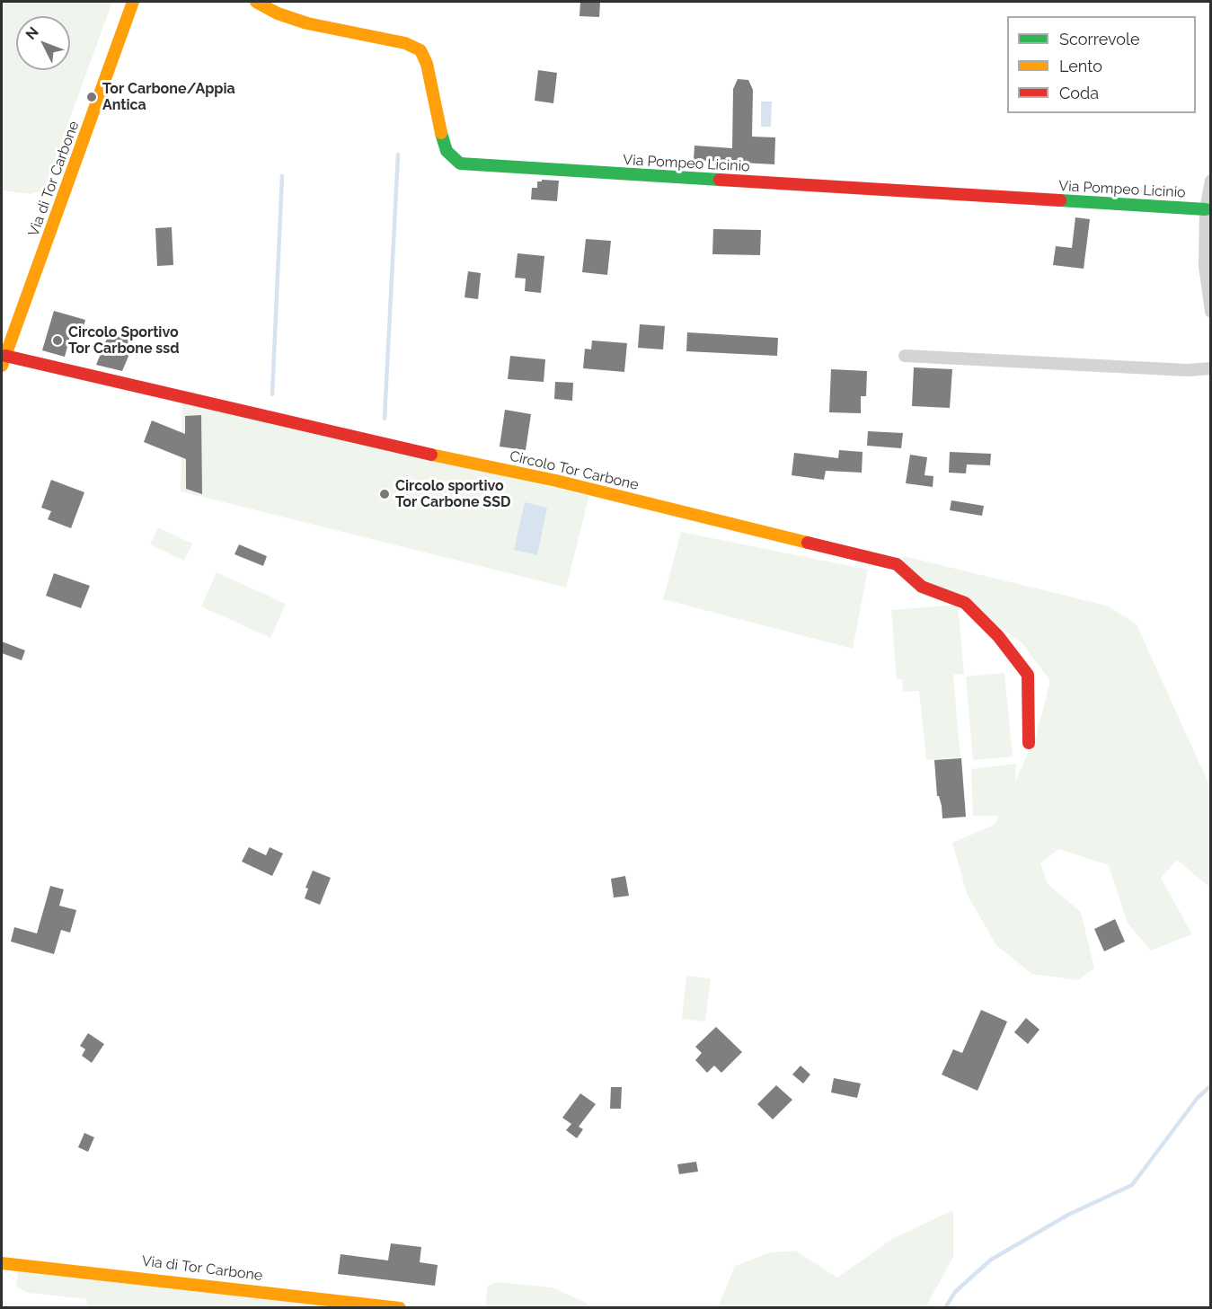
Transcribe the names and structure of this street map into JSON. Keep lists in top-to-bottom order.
{
  "streets": {
    "street": ["Via Pompeo Licinio", "Via di Tor Carbone", "Circolo Tor Carbone"]
  },
  "crossings": [
    ["Via di Tor Carbone", "Circolo Tor Carbone"]
  ],
  "places": ["Tor Carbone/Appia Antica", "Circolo Sportivo Tor Carbone ssd", "Circolo sportivo Tor Carbone SSD"],
  "legend": ["Scorrevole", "Lento", "Coda"],
  "north": "top left"
}
